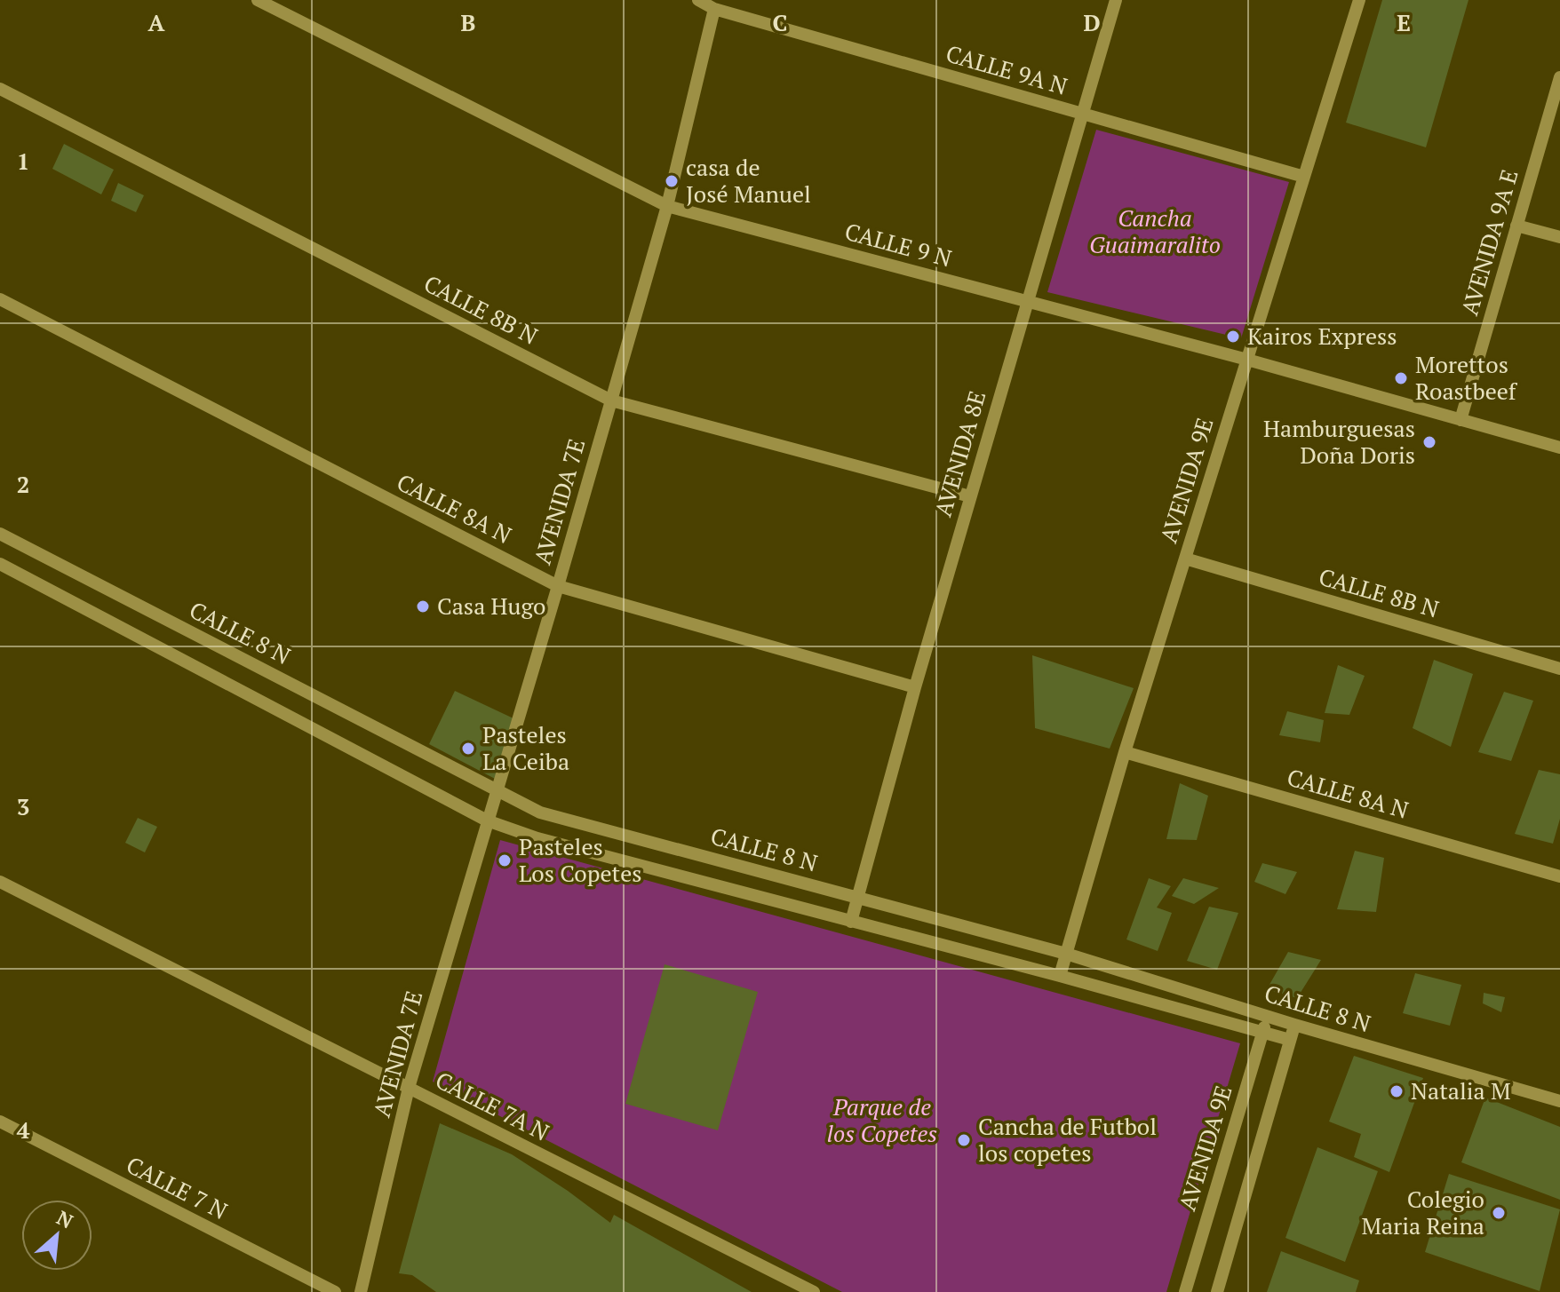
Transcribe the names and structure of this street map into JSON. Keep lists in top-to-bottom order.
{
  "streets": {
    "street": [
      "CALLE 9A N",
      "AVENIDA 9A E",
      "CALLE 9 N",
      "CALLE 8B N",
      "AVENIDA 8E",
      "AVENIDA 9E",
      "AVENIDA 7E",
      "CALLE 8A N",
      "CALLE 8 N",
      "CALLE 7A N",
      "CALLE 7 N"
    ]
  },
  "crossings": [
    ["CALLE 9A N", "AVENIDA 8E"],
    ["CALLE 9A N", "AVENIDA 9E"],
    ["CALLE 9A N", "AVENIDA 7E"],
    ["AVENIDA 9A E", "CALLE 9 N"],
    ["CALLE 9 N", "AVENIDA 8E"],
    ["CALLE 9 N", "AVENIDA 9E"],
    ["CALLE 9 N", "AVENIDA 7E"],
    ["CALLE 8B N", "AVENIDA 8E"],
    ["CALLE 8B N", "AVENIDA 9E"],
    ["CALLE 8B N", "AVENIDA 7E"],
    ["AVENIDA 8E", "CALLE 8A N"],
    ["AVENIDA 8E", "CALLE 8 N"],
    ["AVENIDA 9E", "CALLE 8A N"],
    ["AVENIDA 9E", "CALLE 8 N"],
    ["AVENIDA 7E", "CALLE 8A N"],
    ["AVENIDA 7E", "CALLE 8 N"],
    ["AVENIDA 7E", "CALLE 7A N"]
  ],
  "parks": ["Cancha Guaimaralito", "Parque de los Copetes"],
  "places": [
    "casa de José Manuel",
    "Kairos Express",
    "Morettos Roastbeef",
    "Hamburguesas Doña Doris",
    "Casa Hugo",
    "Pasteles La Ceiba",
    "Pasteles Los Copetes",
    "Natalia M",
    "Cancha de Futbol los copetes",
    "Colegio Maria Reina"
  ],
  "north": "top right",
  "grid": {
    "columns": [
      "A",
      "B",
      "C",
      "D",
      "E"
    ],
    "rows": [
      "1",
      "2",
      "3",
      "4"
    ]
  }
}
